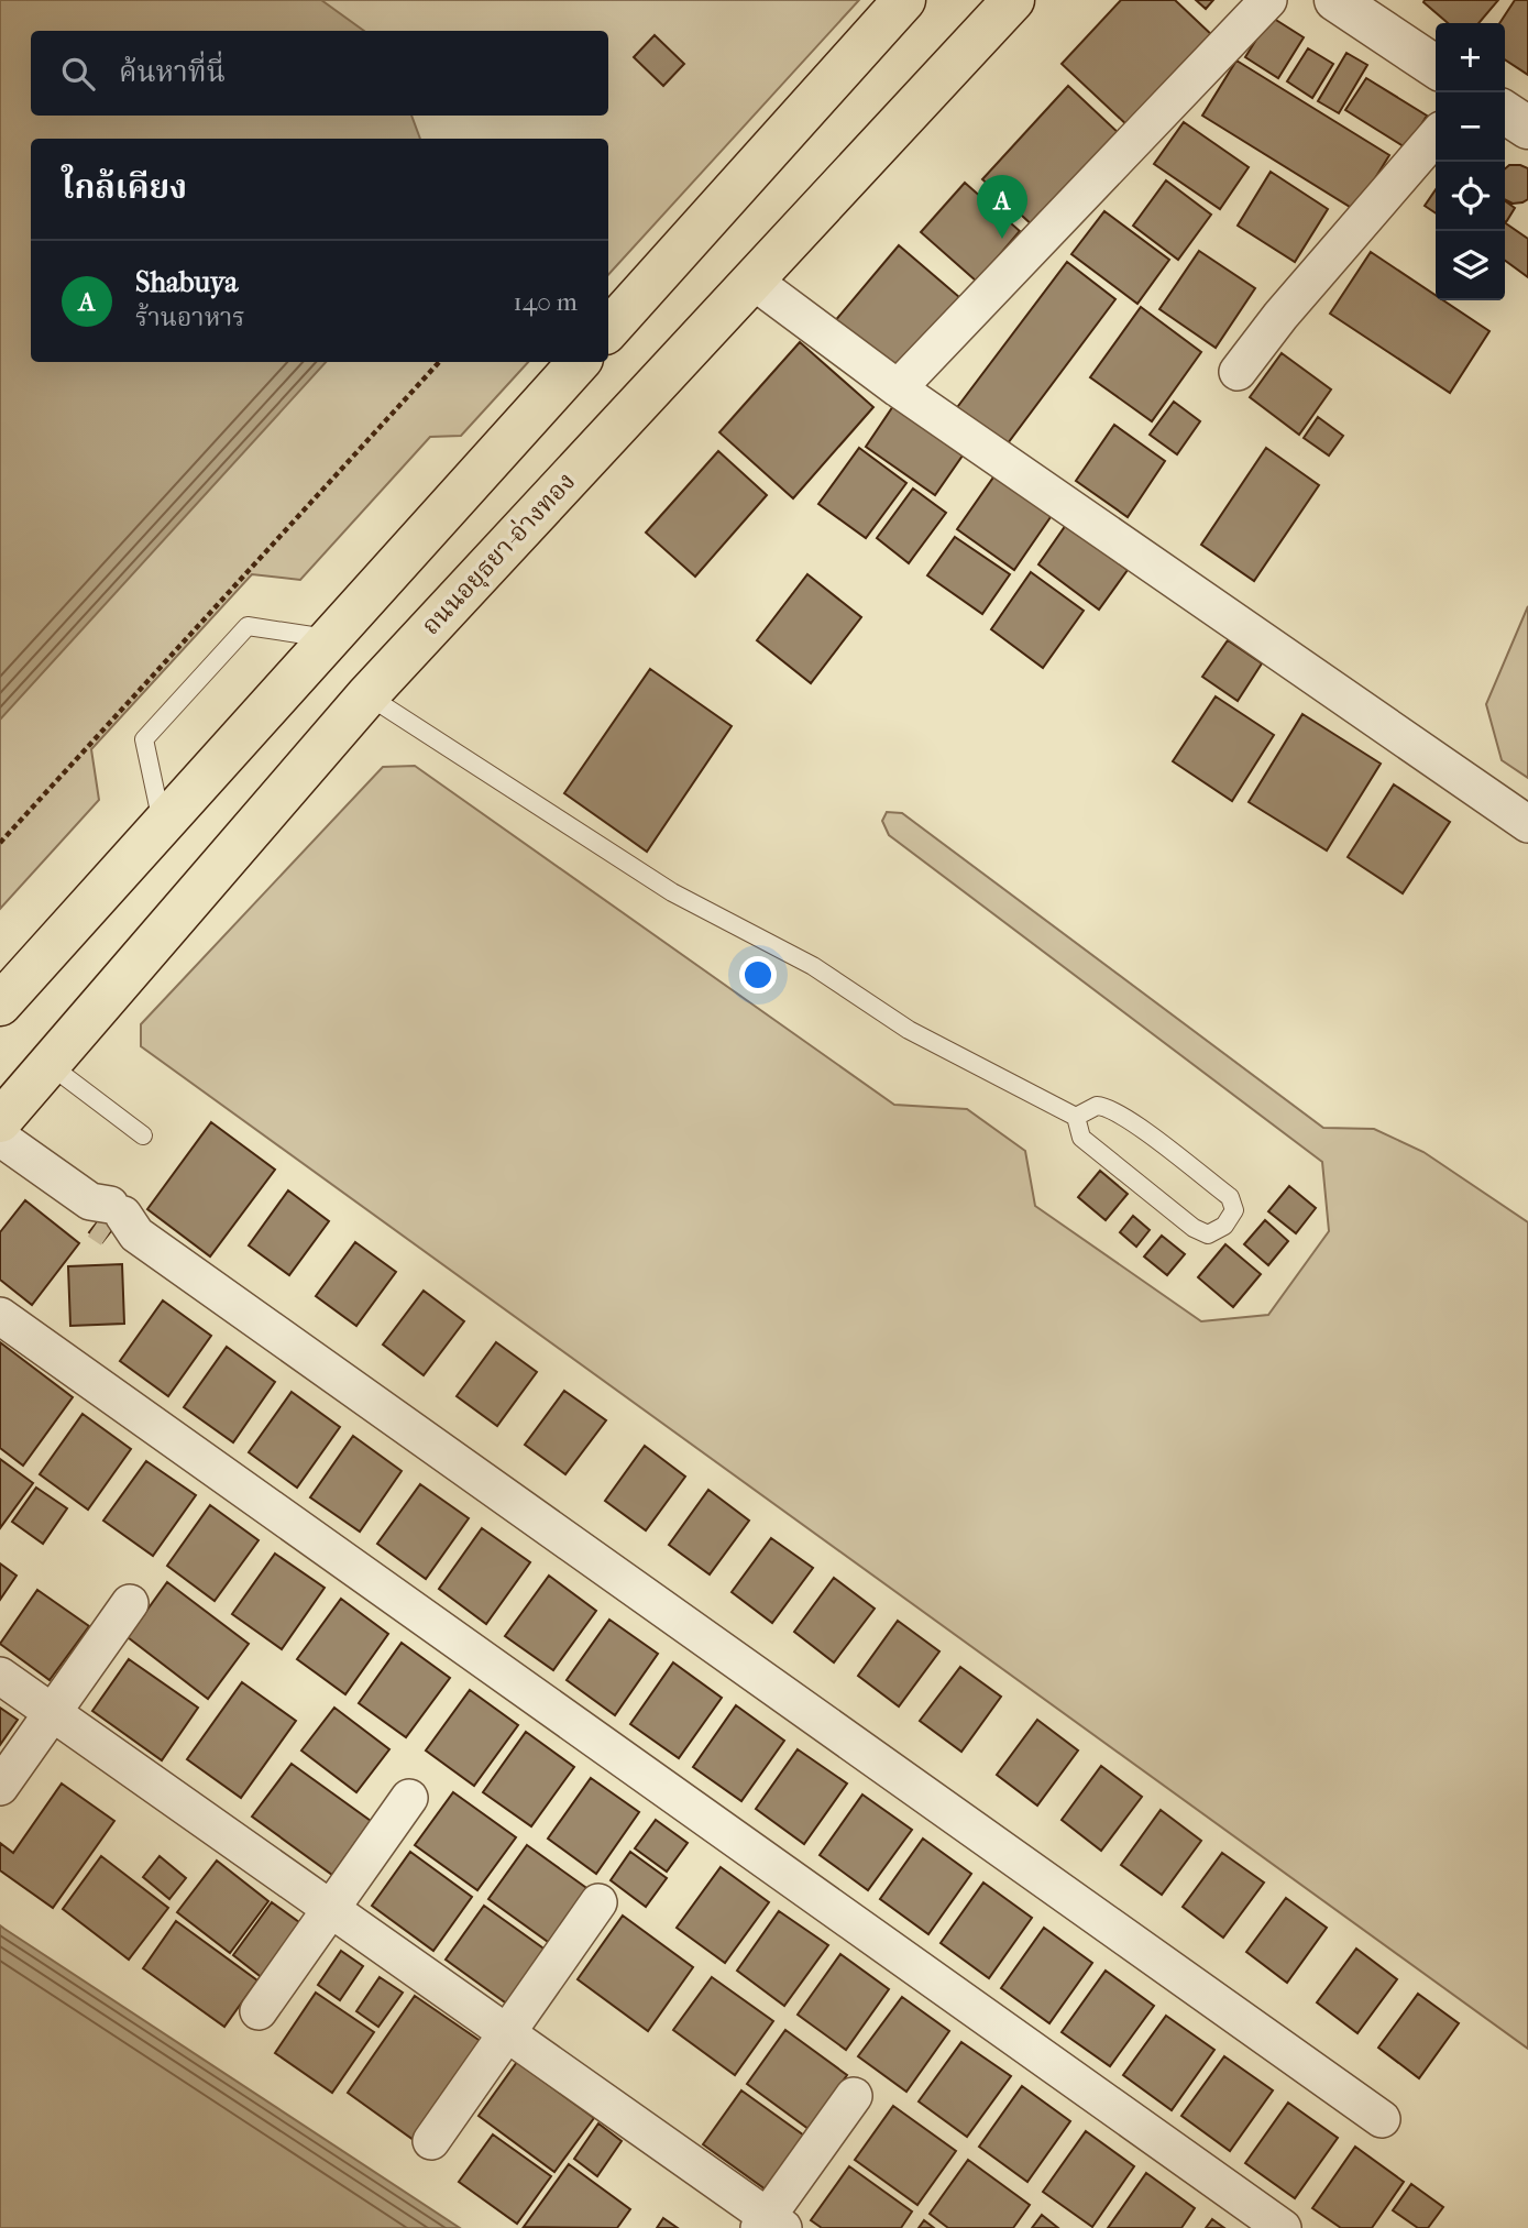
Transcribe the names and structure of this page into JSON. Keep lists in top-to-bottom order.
{
  "streets": {
    "main road": ["ถนนอยุธยา-อ่างทอง"]
  },
  "page": {
    "map_buttons": ["+", "−"],
    "search": "ค้นหาที่นี่",
    "heading": "ใกล้เคียง",
    "pins": "A",
    "list": [
      {
        "mark": "A",
        "name": "Shabuya",
        "note": "ร้านอาหาร",
        "value": "140 m"
      }
    ]
  }
}
